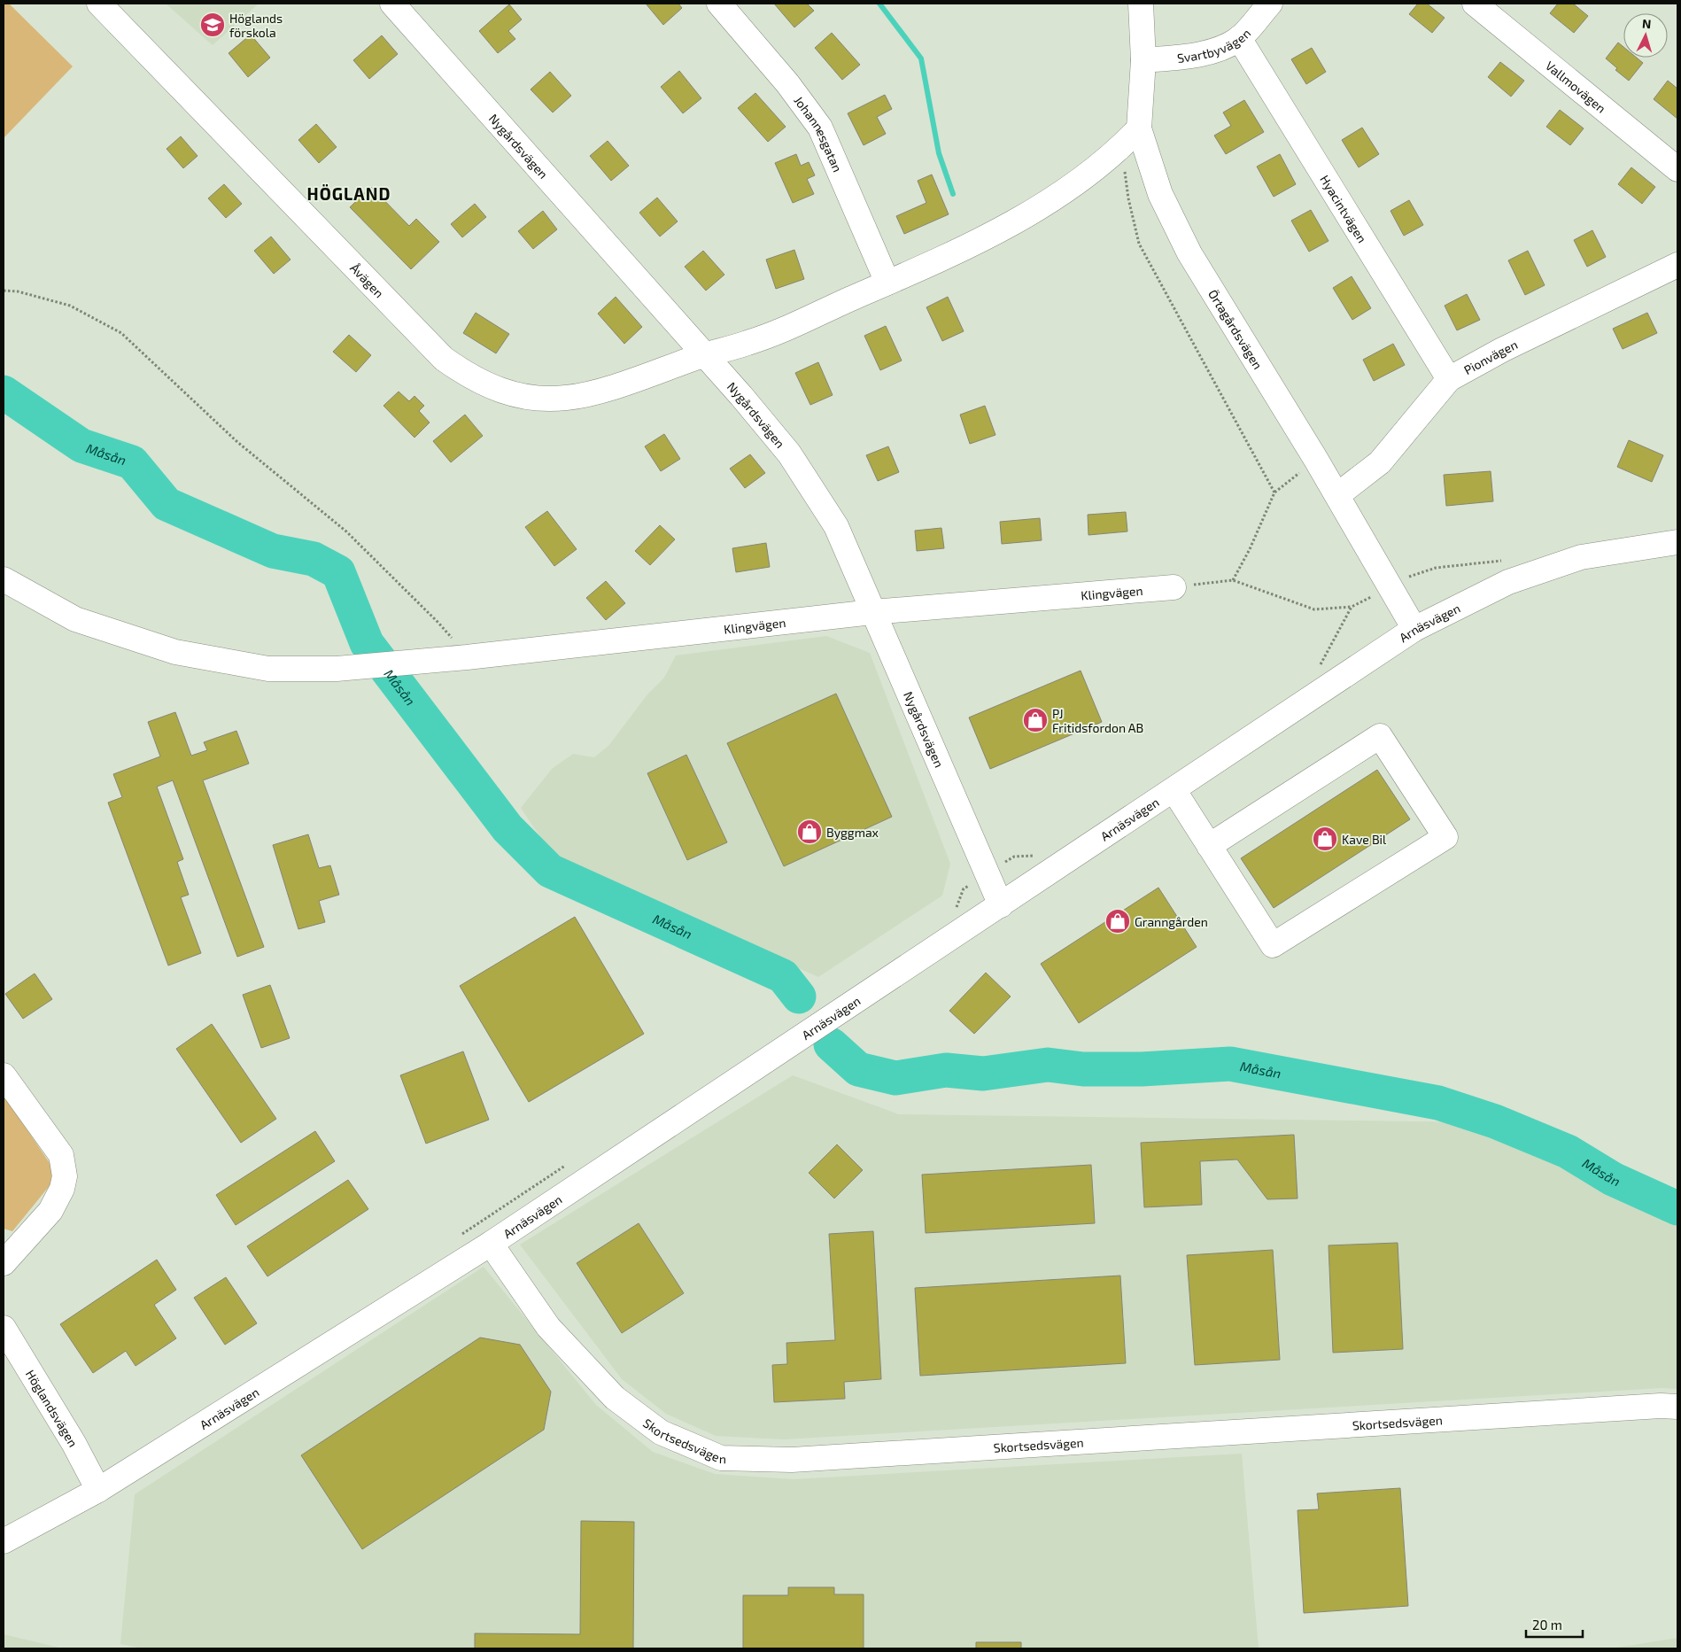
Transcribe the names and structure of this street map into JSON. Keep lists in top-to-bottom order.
{
  "streets": {
    "street": [
      "Svartbyvägen",
      "Vallmovägen",
      "Johannesgatan",
      "Nygårdsvägen",
      "Hyacintvägen",
      "Åvägen",
      "Örtagårdsvägen",
      "Pionvägen",
      "Klingvägen",
      "Arnäsvägen",
      "Höglandsvägen",
      "Skortsedsvägen"
    ]
  },
  "crossings": [
    ["Svartbyvägen", "Hyacintvägen"],
    ["Svartbyvägen", "Örtagårdsvägen"],
    ["Nygårdsvägen", "Åvägen"],
    ["Nygårdsvägen", "Klingvägen"],
    ["Nygårdsvägen", "Arnäsvägen"],
    ["Hyacintvägen", "Pionvägen"],
    ["Örtagårdsvägen", "Pionvägen"],
    ["Örtagårdsvägen", "Arnäsvägen"],
    ["Arnäsvägen", "Höglandsvägen"],
    ["Arnäsvägen", "Skortsedsvägen"]
  ],
  "districts": ["HÖGLAND"],
  "water": ["Måsån"],
  "places": {
    "school or university": ["Höglands förskola"],
    "shop": [
      "PJ Fritidsfordon AB",
      "Byggmax",
      "Kave Bil",
      "Granngården"
    ]
  },
  "scale_bar": "20 m",
  "north": "top"
}
